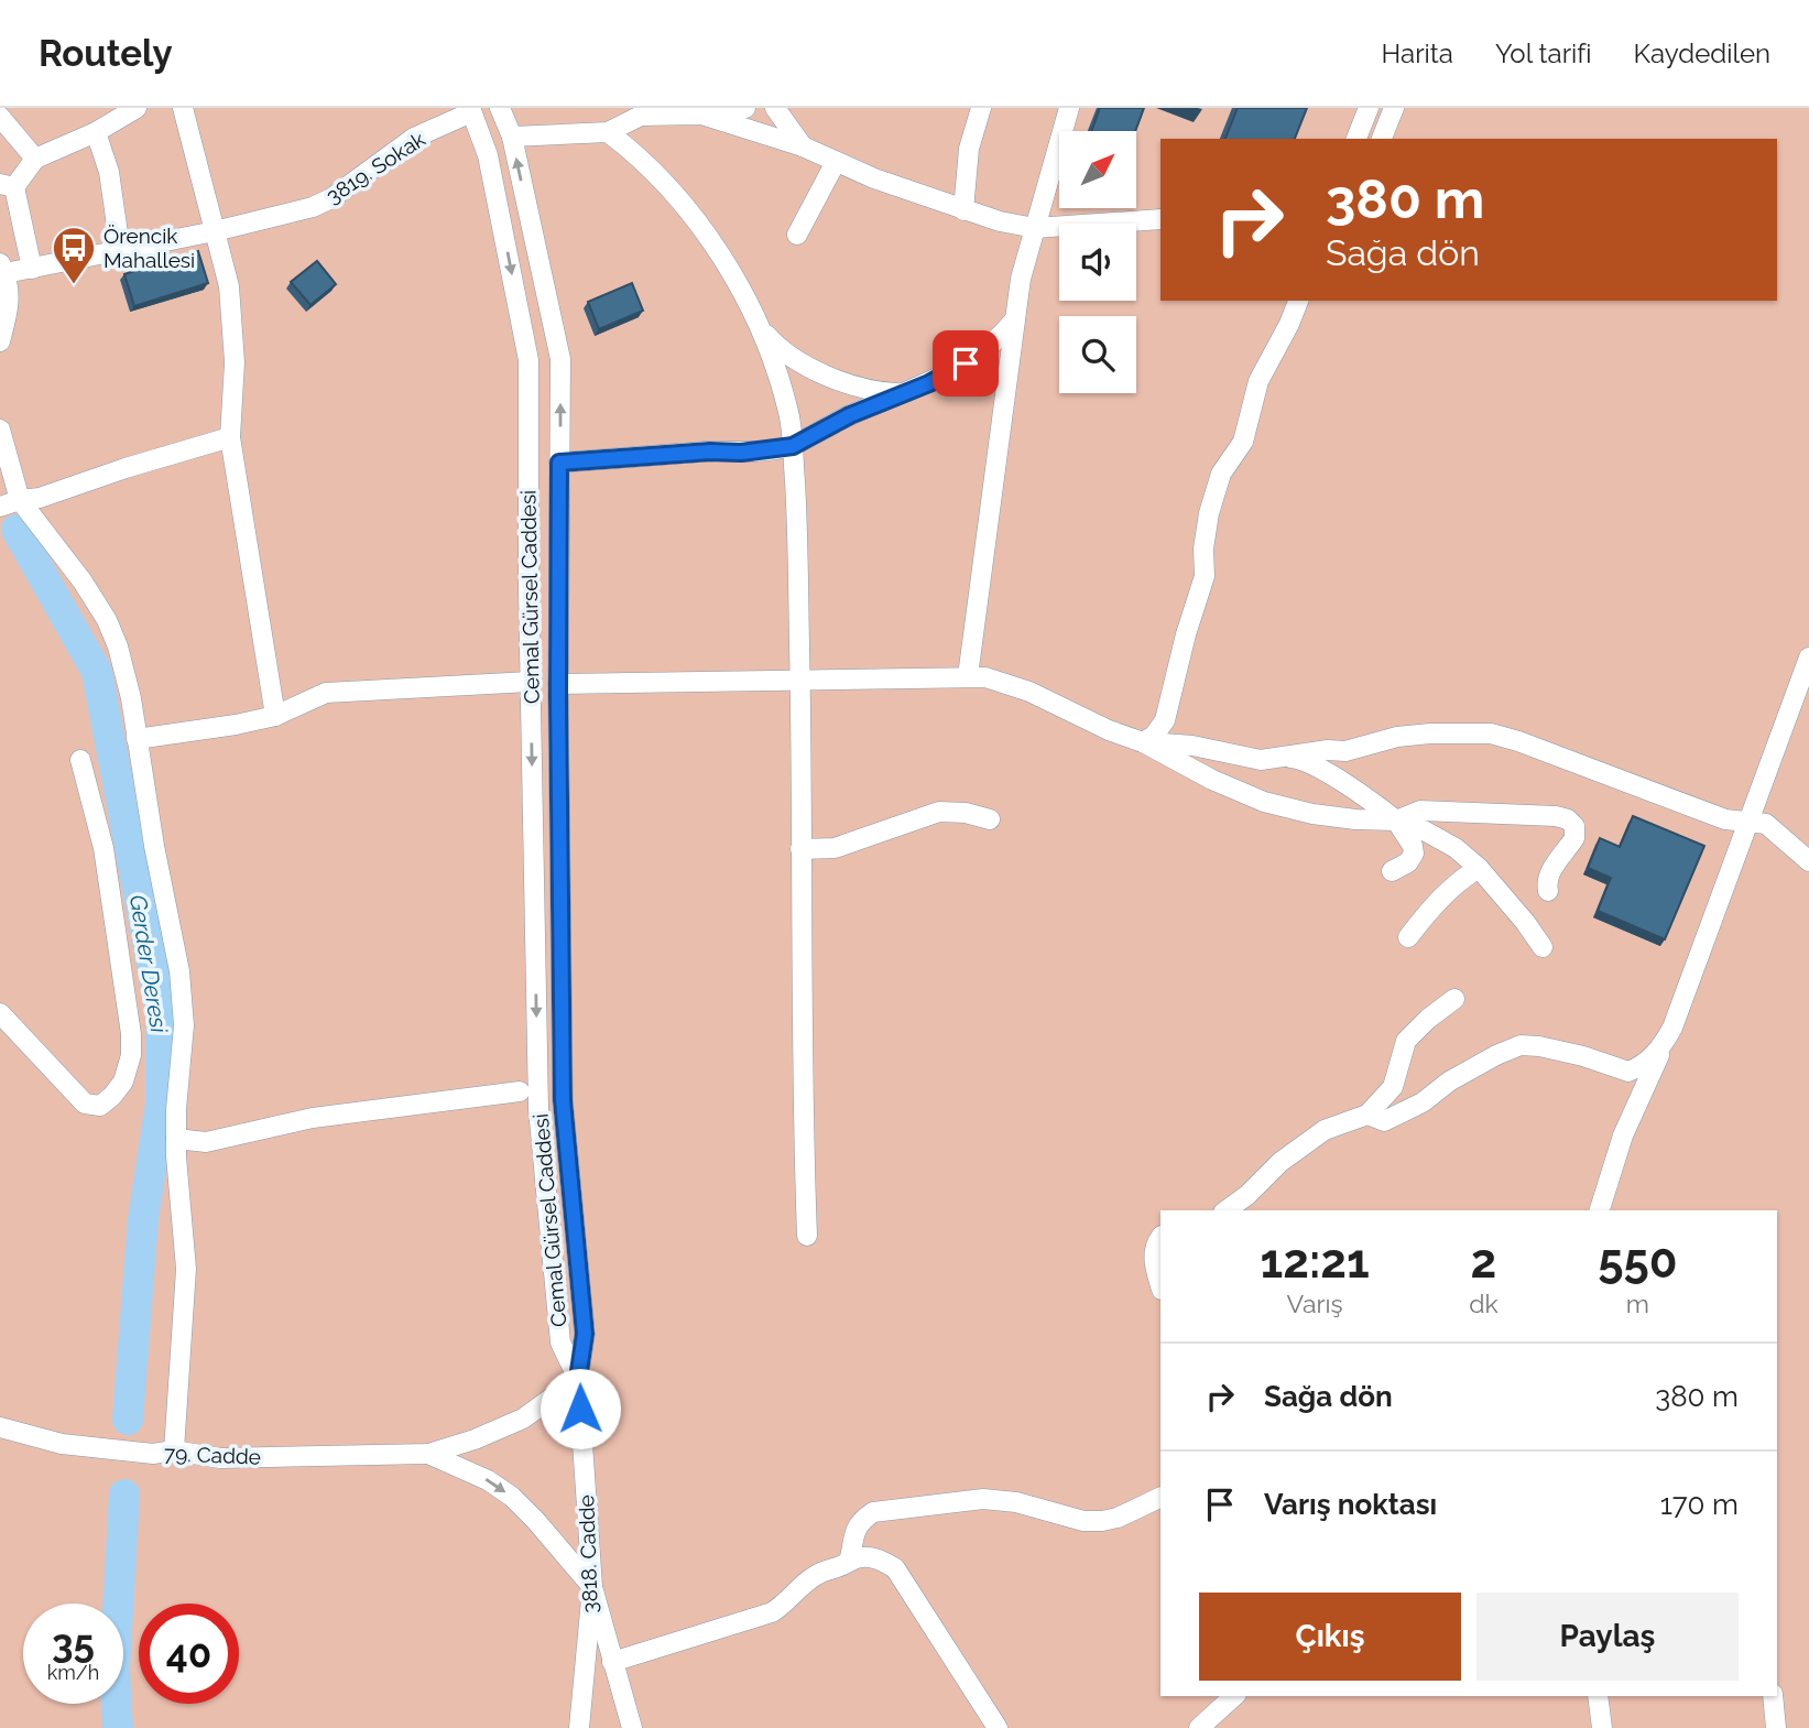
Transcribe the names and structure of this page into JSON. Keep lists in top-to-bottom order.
{
  "streets": {
    "street": [
      "3819. Sokak",
      "Cemal Gürsel Caddesi",
      "79. Cadde",
      "3818. Cadde"
    ]
  },
  "crossings": [
    ["3819. Sokak", "Cemal Gürsel Caddesi"],
    ["Cemal Gürsel Caddesi", "79. Cadde"],
    ["Cemal Gürsel Caddesi", "3818. Cadde"],
    ["79. Cadde", "3818. Cadde"]
  ],
  "water": ["Gerder Deresi"],
  "places": {
    "bus stop": ["Örencik Mahallesi"]
  },
  "north": "top right",
  "page": {
    "header": "Routely",
    "nav": ["Harita", "Yol tarifi", "Kaydedilen"],
    "turn": ["380 m", "Sağa dön"],
    "eta": [
      "12:21",
      "Varış",
      "2",
      "dk",
      "550",
      "m"
    ],
    "list": [
      {
        "name": "Sağa dön",
        "value": "380 m"
      },
      {
        "name": "Varış noktası",
        "value": "170 m"
      }
    ],
    "buttons": ["Çıkış", "Paylaş"],
    "speed": "35 km/h",
    "limit": "40"
  }
}
